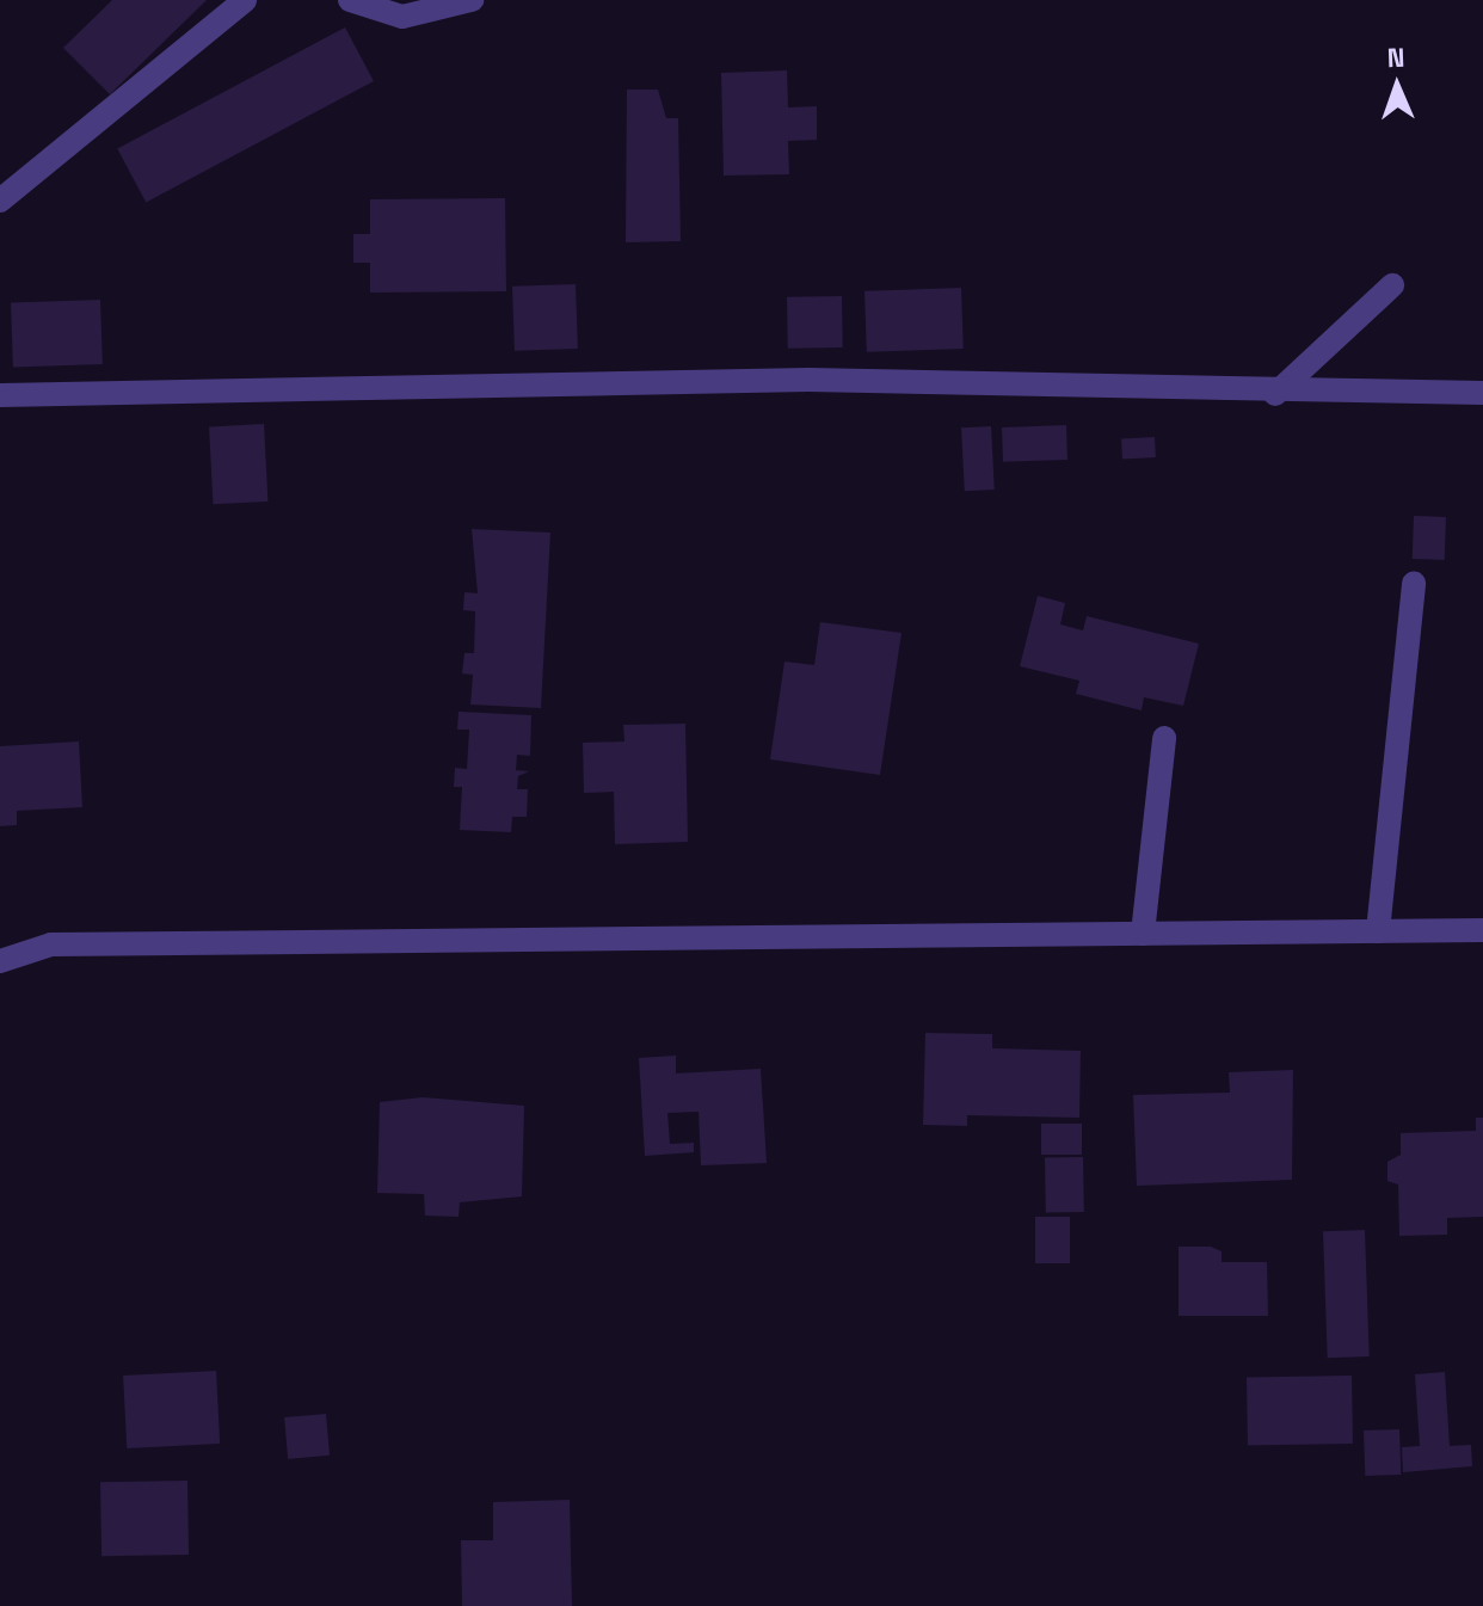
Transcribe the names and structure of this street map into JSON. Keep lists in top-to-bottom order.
{
  "north": "top"
}
